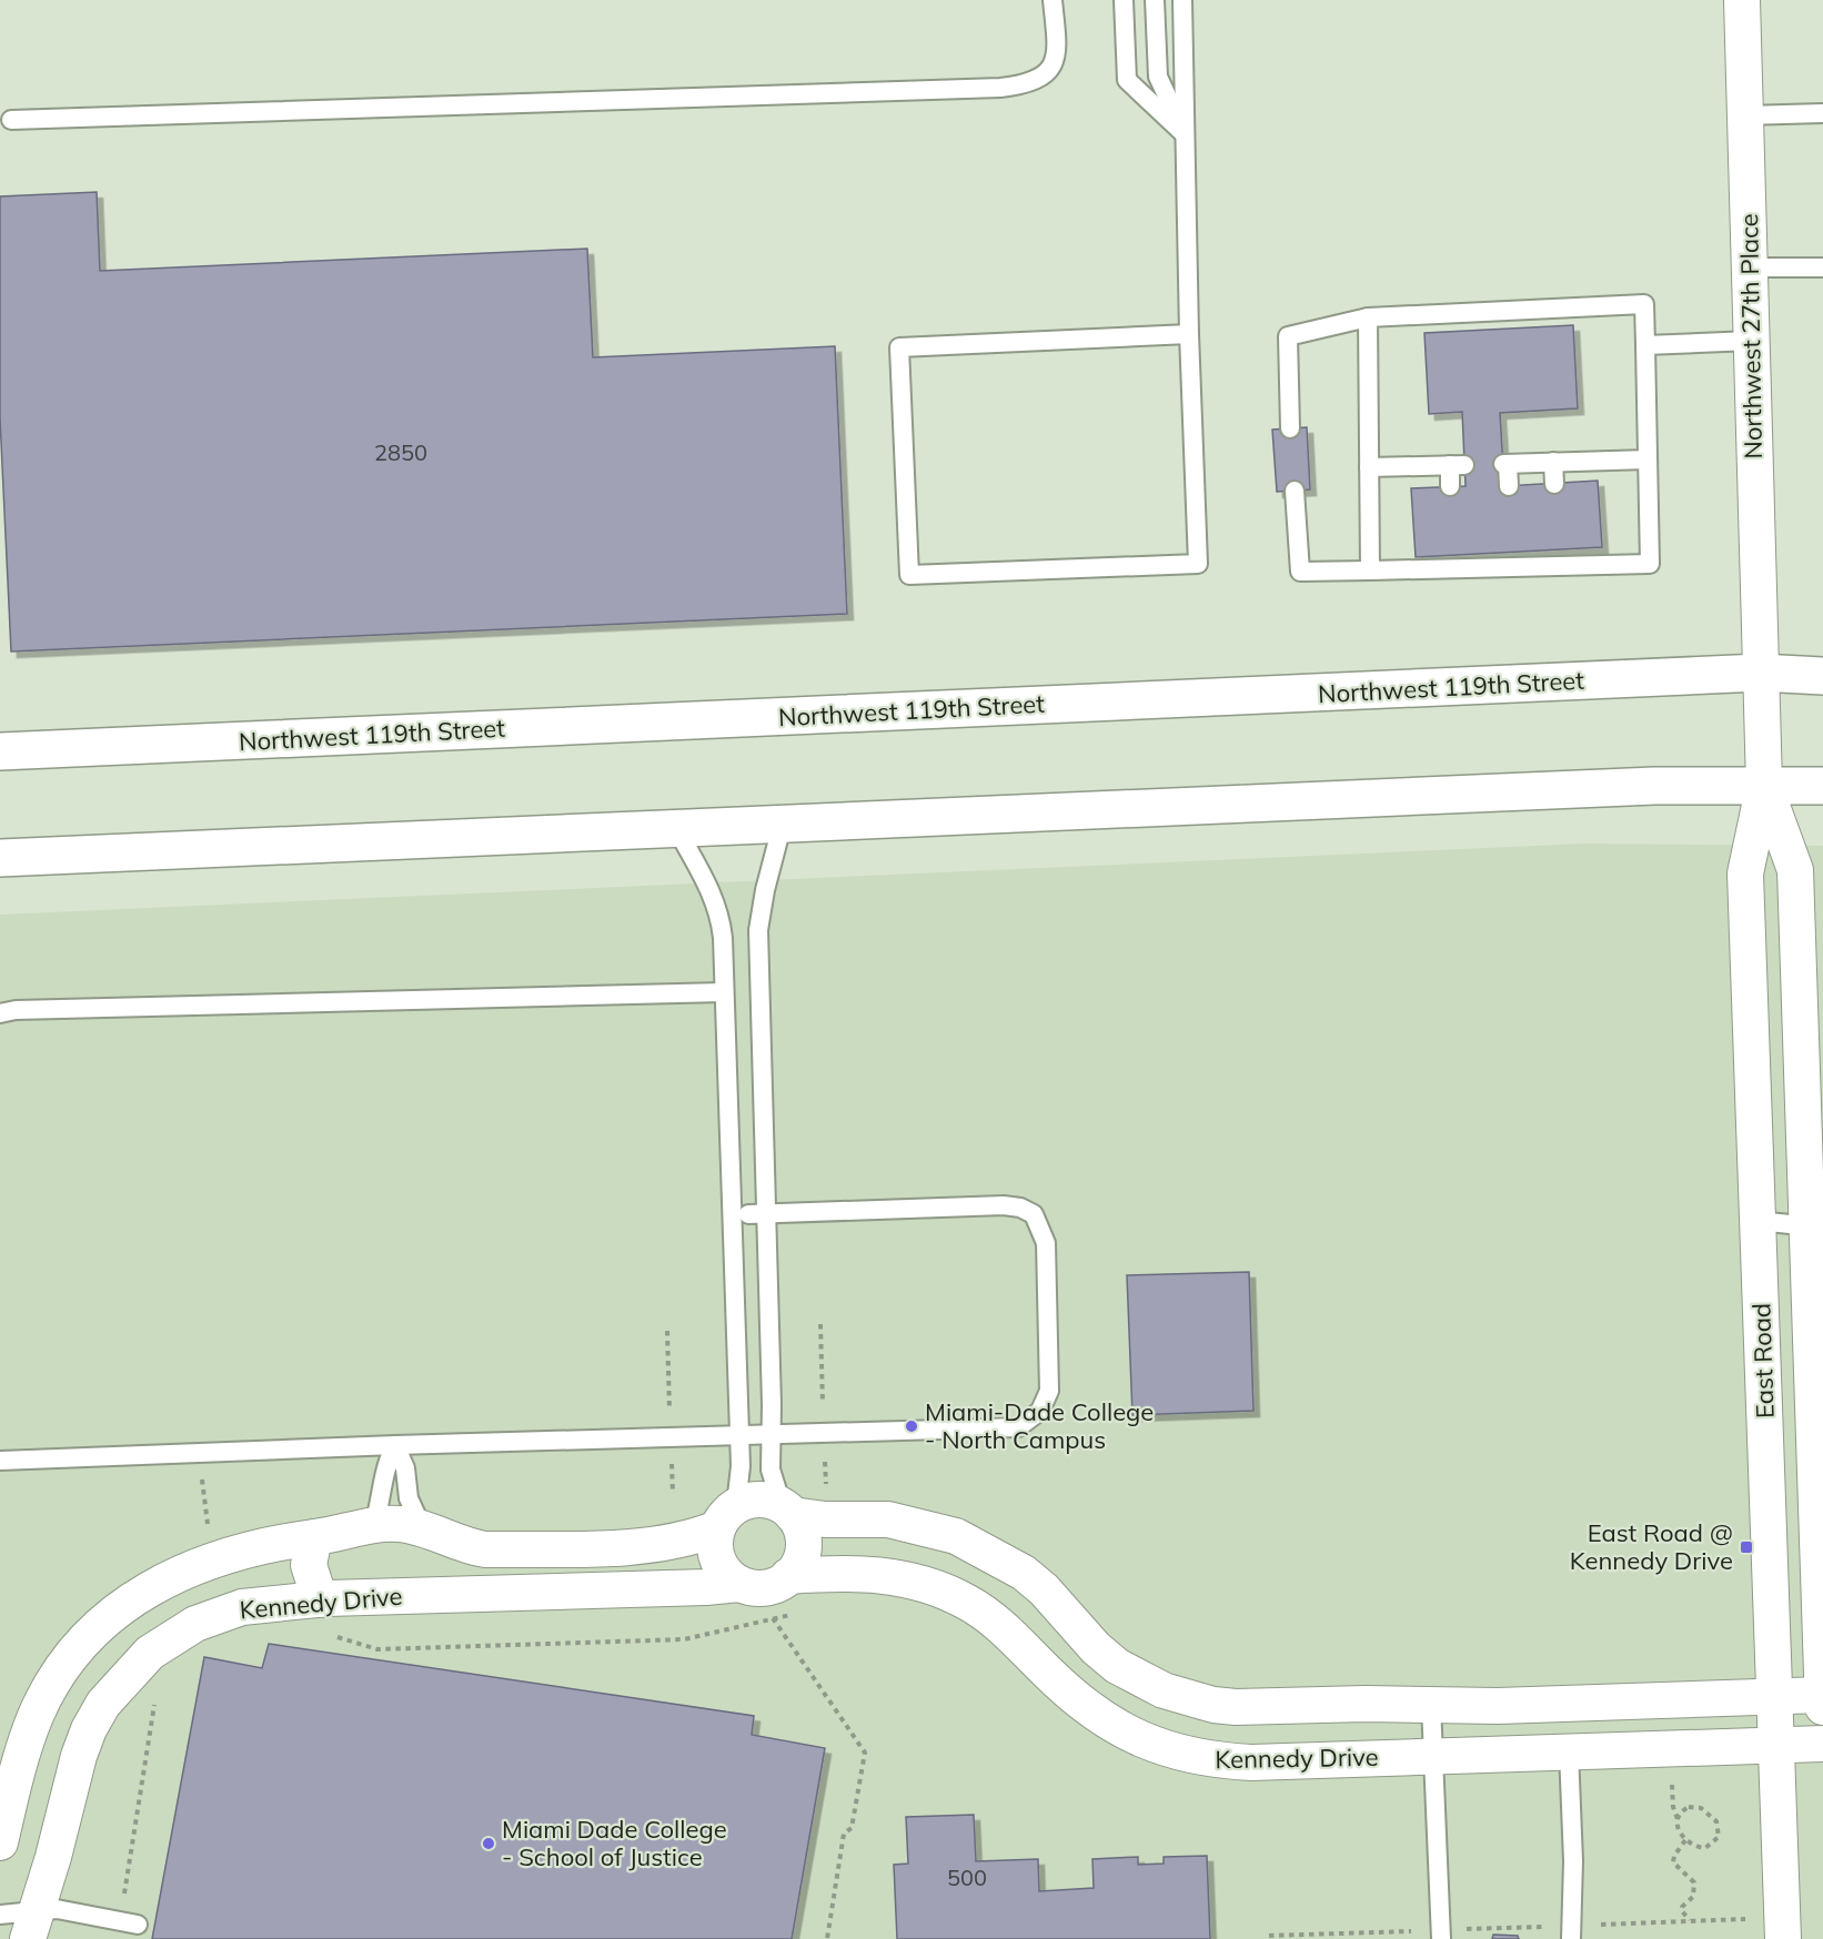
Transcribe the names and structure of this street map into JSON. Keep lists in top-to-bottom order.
{
  "streets": {
    "highway": ["Northwest 119th Street"],
    "street": ["Northwest 27th Place", "East Road", "Kennedy Drive"]
  },
  "crossings": [
    ["Northwest 27th Place", "Northwest 119th Street"],
    ["Northwest 27th Place", "East Road"],
    ["Northwest 119th Street", "East Road"],
    ["East Road", "Kennedy Drive"]
  ],
  "places": {
    "other": ["Miami-Dade College - North Campus", "Miami Dade College - School of Justice"],
    "transit": ["East Road @ Kennedy Drive"]
  },
  "house_numbers": ["2850", "500"]
}
